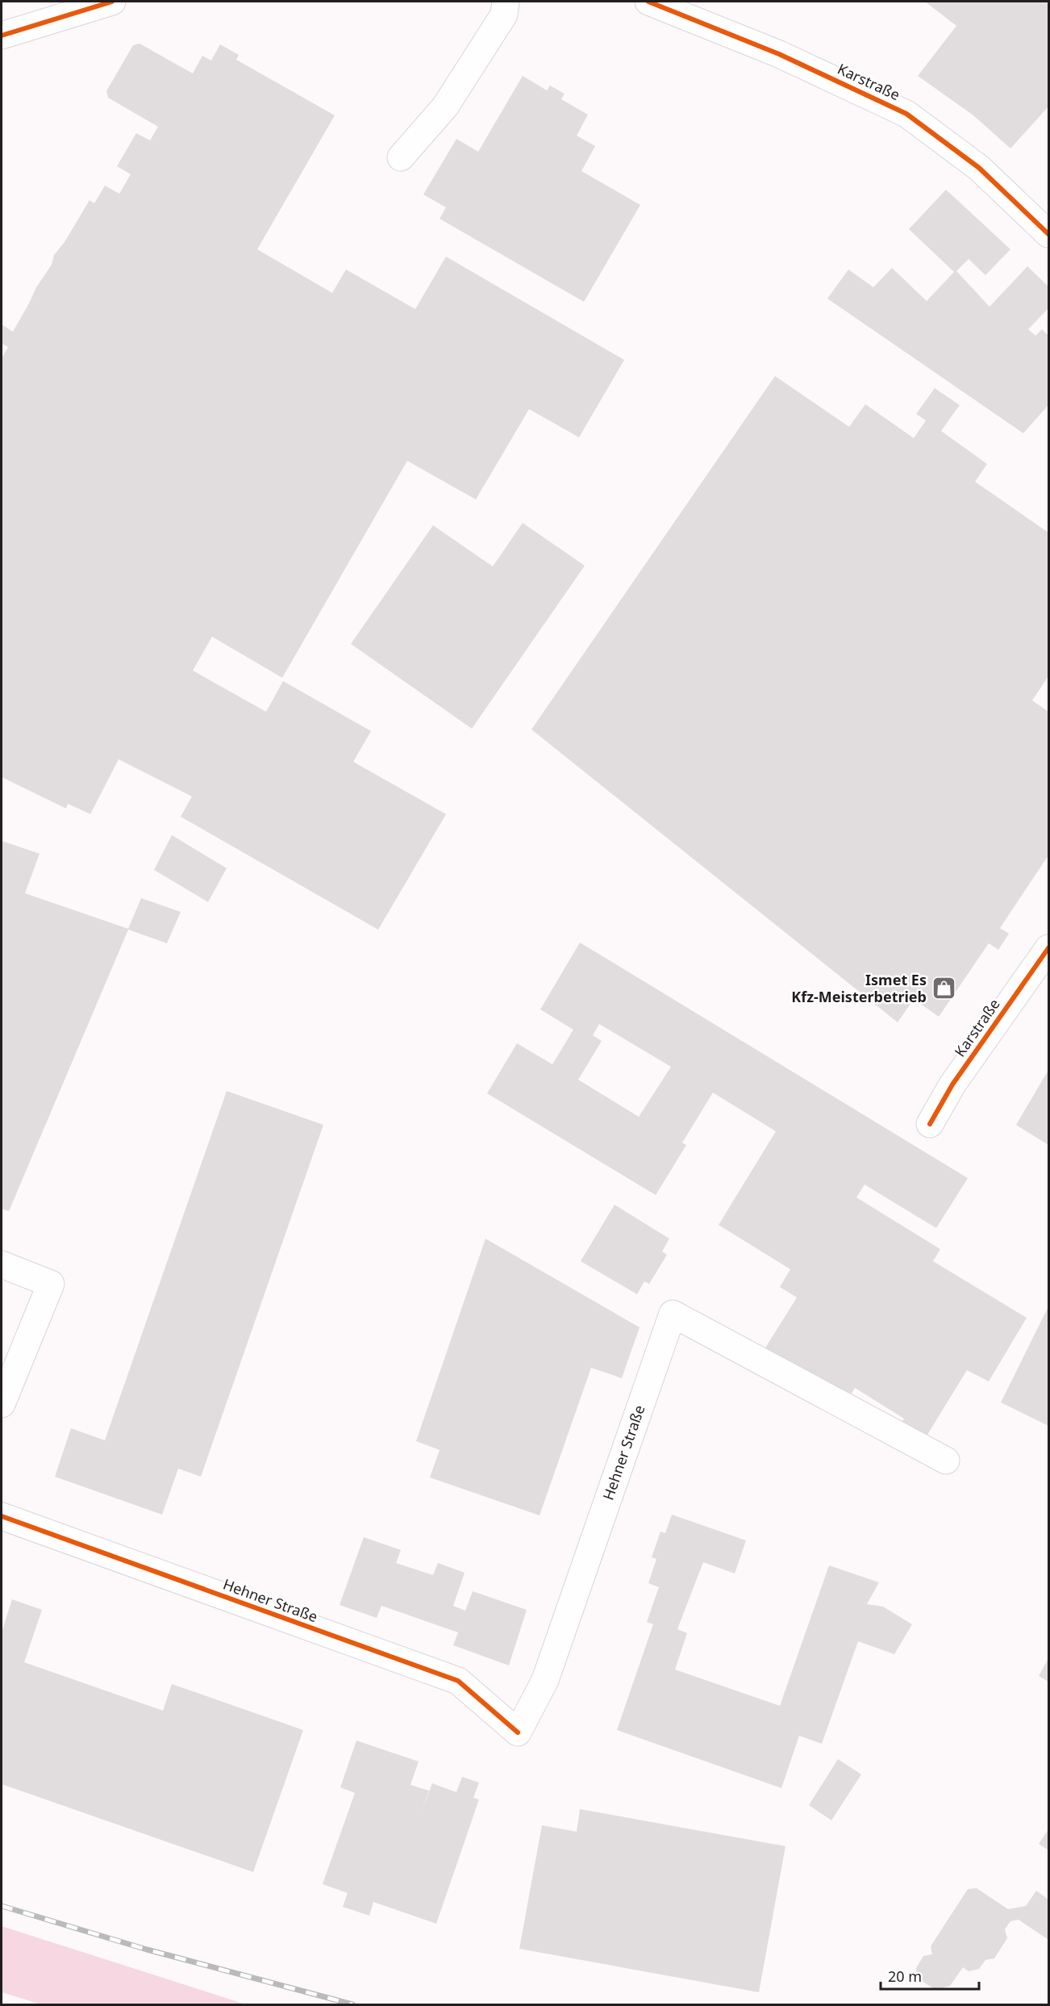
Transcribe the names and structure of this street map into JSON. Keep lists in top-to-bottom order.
{
  "streets": {
    "street": ["Karstraße", "Hehner Straße"]
  },
  "places": {
    "shop": ["Ismet Es Kfz-Meisterbetrieb"]
  },
  "scale_bar": "20 m"
}
